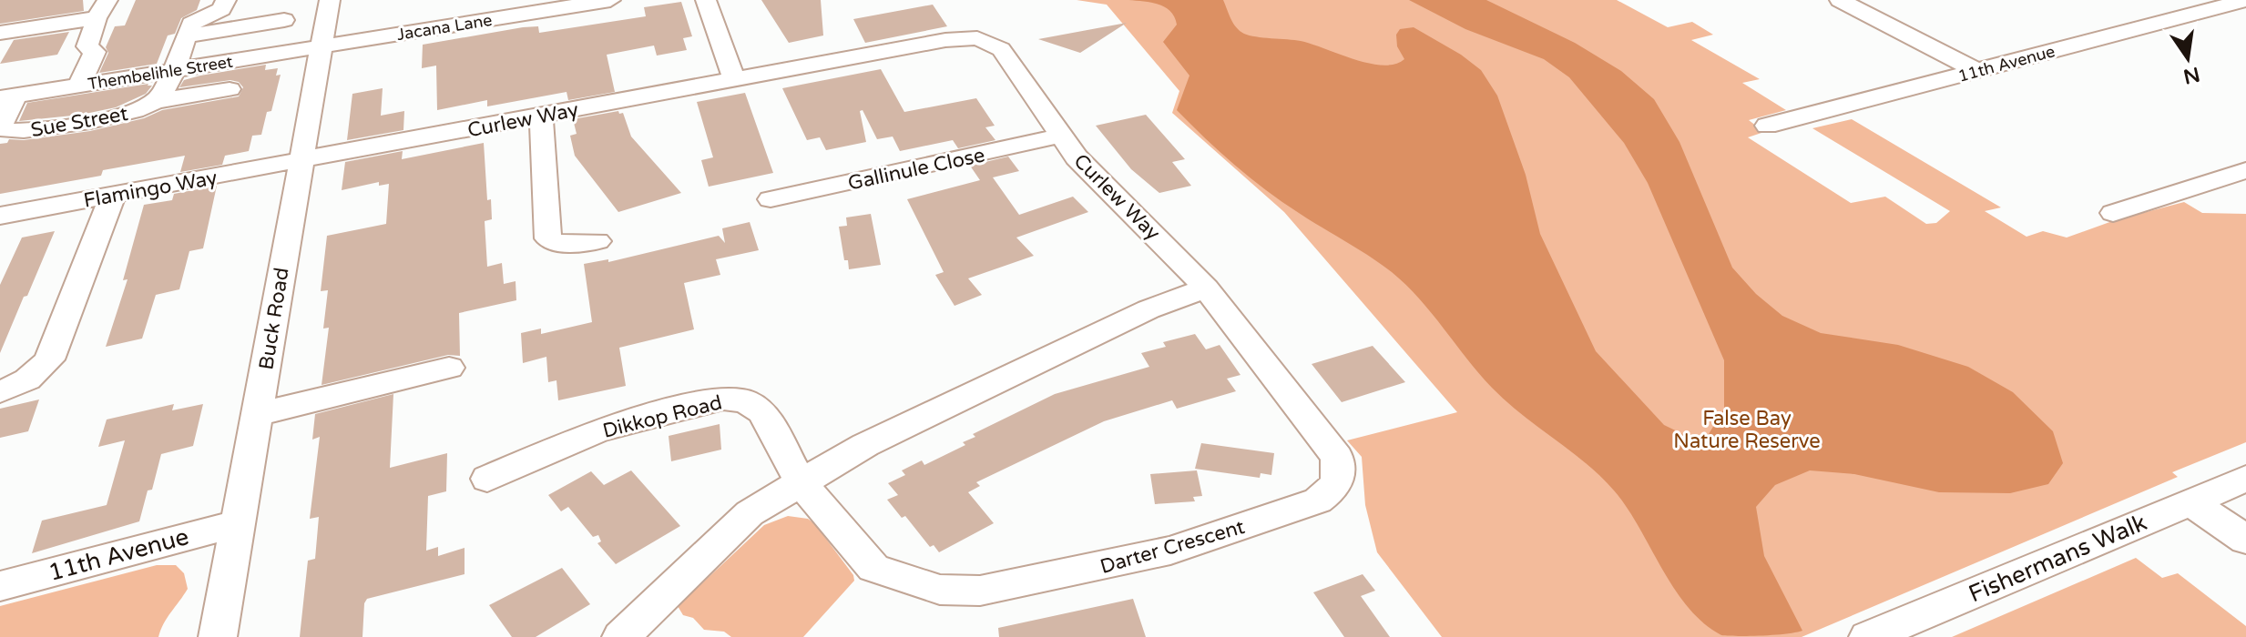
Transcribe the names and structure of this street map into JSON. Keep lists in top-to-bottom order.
{
  "streets": {
    "street": [
      "Jacana Lane",
      "11th Avenue",
      "Thembelihle Street",
      "Curlew Way",
      "Sue Street",
      "Gallinule Close",
      "Flamingo Way",
      "Buck Road",
      "Dikkop Road",
      "Darter Crescent",
      "Fishermans Walk"
    ]
  },
  "crossings": [
    ["Jacana Lane", "Thembelihle Street"],
    ["Jacana Lane", "Buck Road"],
    ["11th Avenue", "Buck Road"],
    ["Thembelihle Street", "Sue Street"],
    ["Thembelihle Street", "Buck Road"],
    ["Curlew Way", "Gallinule Close"],
    ["Curlew Way", "Flamingo Way"],
    ["Curlew Way", "Buck Road"],
    ["Curlew Way", "Darter Crescent"],
    ["Flamingo Way", "Buck Road"],
    ["Dikkop Road", "Darter Crescent"]
  ],
  "parks": ["False Bay Nature Reserve"],
  "north": "bottom"
}
